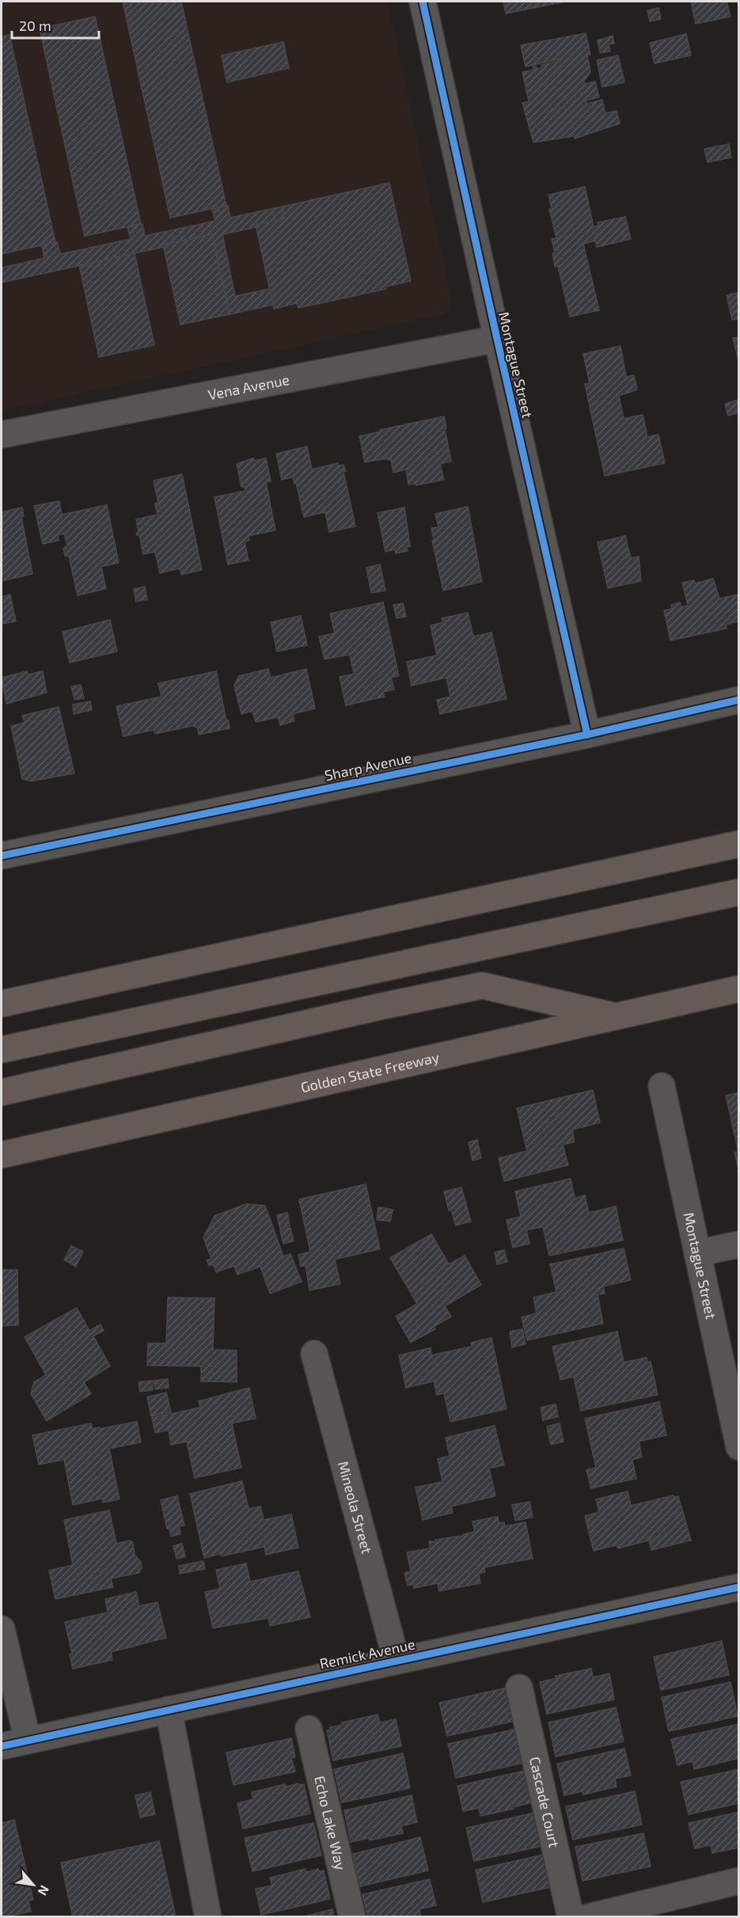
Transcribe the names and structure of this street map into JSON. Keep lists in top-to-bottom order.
{
  "streets": {
    "highway": ["Golden State Freeway"],
    "street": [
      "Montague Street",
      "Vena Avenue",
      "Sharp Avenue",
      "Mineola Street",
      "Remick Avenue",
      "Cascade Court",
      "Echo Lake Way"
    ]
  },
  "crossings": [
    ["Montague Street", "Vena Avenue"],
    ["Montague Street", "Sharp Avenue"],
    ["Mineola Street", "Remick Avenue"]
  ],
  "scale_bar": "20 m",
  "north": "bottom right"
}
